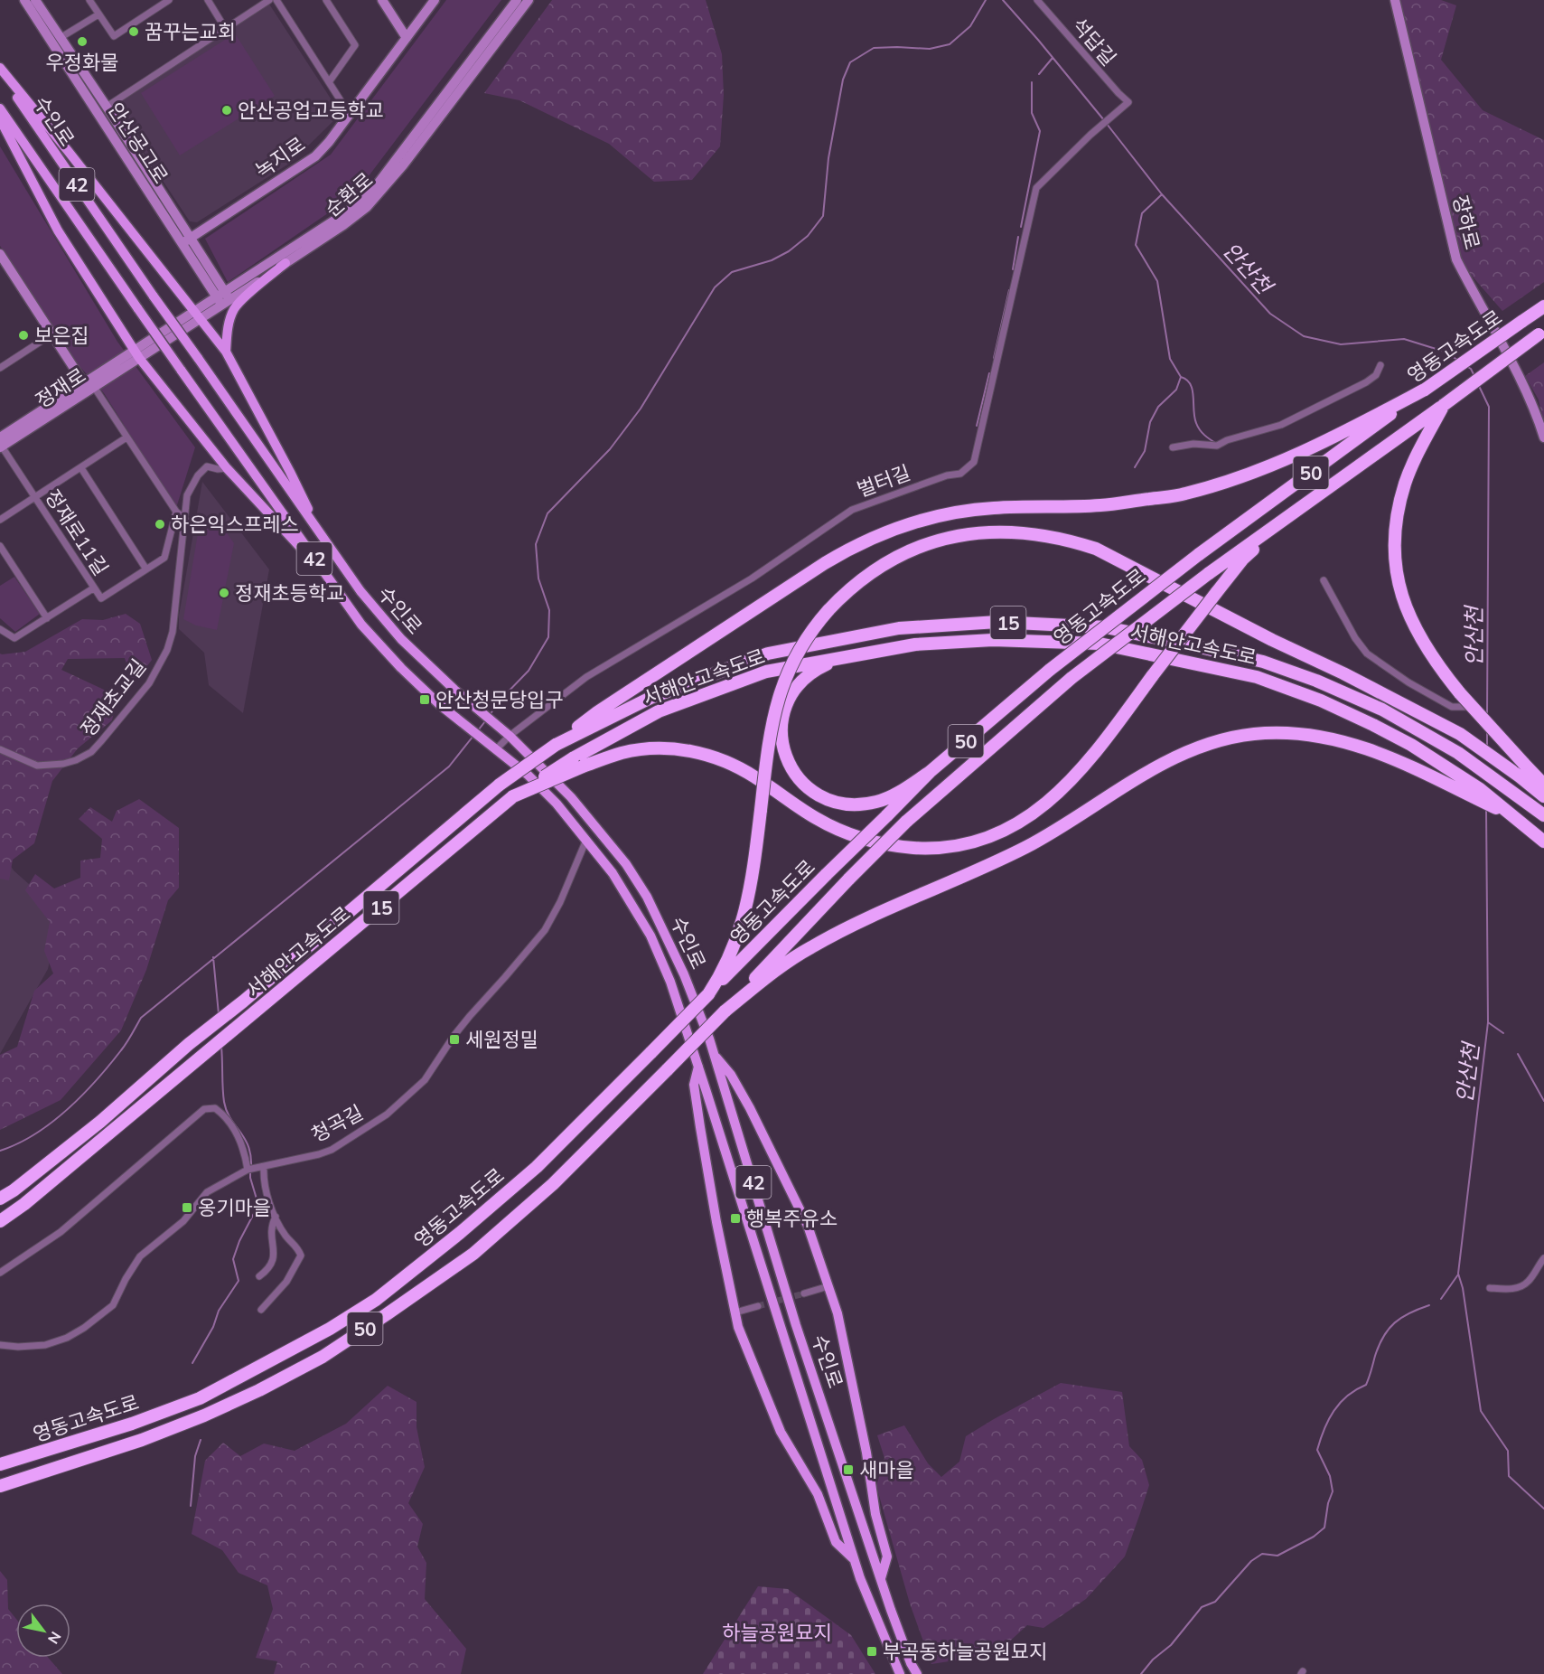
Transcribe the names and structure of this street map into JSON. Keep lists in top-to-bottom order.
{
  "streets": {
    "highway": [
      "영동고속도로",
      "50",
      "15",
      "서해안고속도로"
    ],
    "main road": ["수인로", "42"],
    "street": [
      "석답길",
      "안산공고로",
      "녹지로",
      "순환로",
      "장하로",
      "정재로",
      "벌터길",
      "정재로11길",
      "정재초교길",
      "청곡길"
    ]
  },
  "crossings": [
    ["석답길", "벌터길"],
    ["수인로", "벌터길"],
    ["수인로", "청곡길"],
    ["안산공고로", "녹지로"],
    ["안산공고로", "순환로"],
    ["순환로", "정재로"],
    ["정재로", "정재로11길"]
  ],
  "water": ["안산천"],
  "parks": ["하늘공원묘지"],
  "places": {
    "other": [
      "꿈꾸는교회",
      "우정화물",
      "안산공업고등학교",
      "보은집",
      "하은익스프레스",
      "정재초등학교"
    ],
    "transit": [
      "안산청문당입구",
      "세원정밀",
      "옹기마을",
      "행복주유소",
      "새마을",
      "부곡동하늘공원묘지"
    ]
  },
  "north": "bottom right"
}
